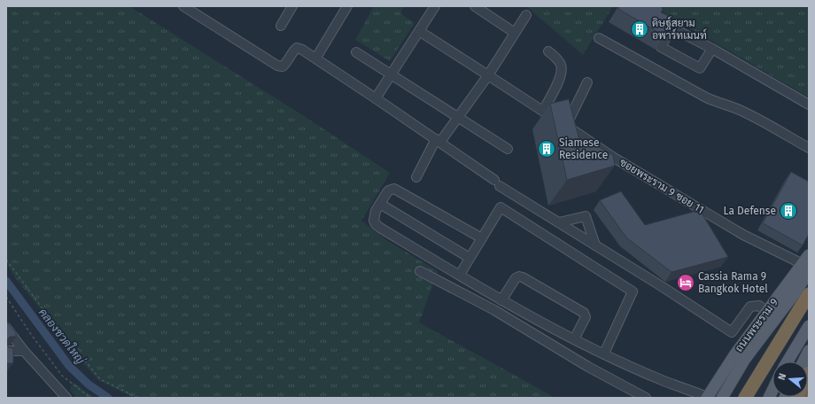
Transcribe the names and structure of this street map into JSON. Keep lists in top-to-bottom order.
{
  "streets": {
    "main road": ["ถนนพระราม 9"],
    "street": ["ซอยพระราม 9 ซอย 11"]
  },
  "crossings": [
    ["ซอยพระราม 9 ซอย 11", "ถนนพระราม 9"]
  ],
  "water": ["คลองชวดใหญ่"],
  "places": {
    "building": ["ดิษฐ์สยาม อพาร์ทเมนท์", "Siamese Residence", "La Defense"],
    "hotel": ["Cassia Rama 9 Bangkok Hotel"]
  },
  "north": "left"
}
